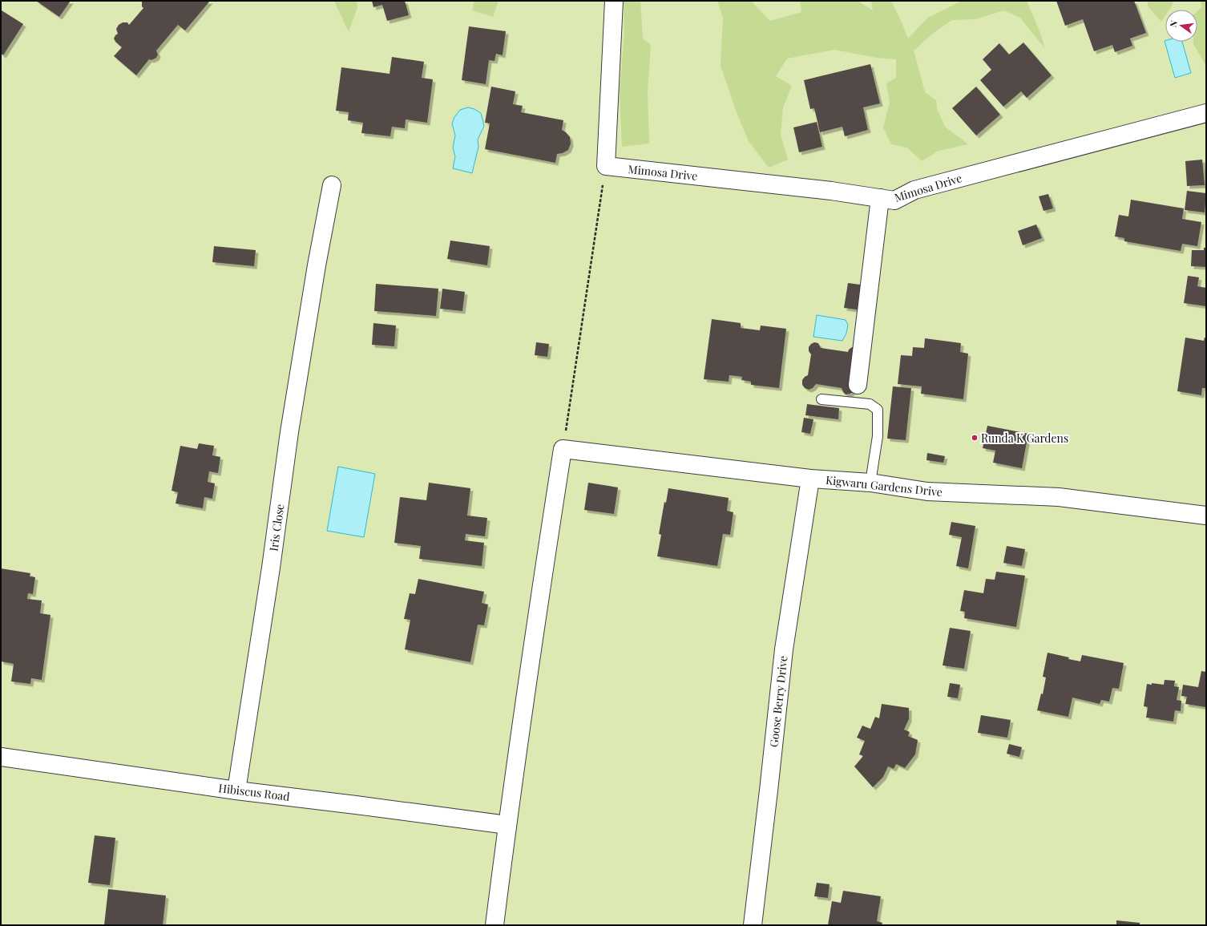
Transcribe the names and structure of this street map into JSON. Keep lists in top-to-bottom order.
{
  "streets": {
    "street": [
      "Mimosa Drive",
      "Kigwaru Gardens Drive",
      "Iris Close",
      "Goose Berry Drive",
      "Hibiscus Road"
    ]
  },
  "crossings": [
    ["Kigwaru Gardens Drive", "Goose Berry Drive"],
    ["Iris Close", "Hibiscus Road"]
  ],
  "places": ["Runda K Gardens"],
  "north": "left"
}
